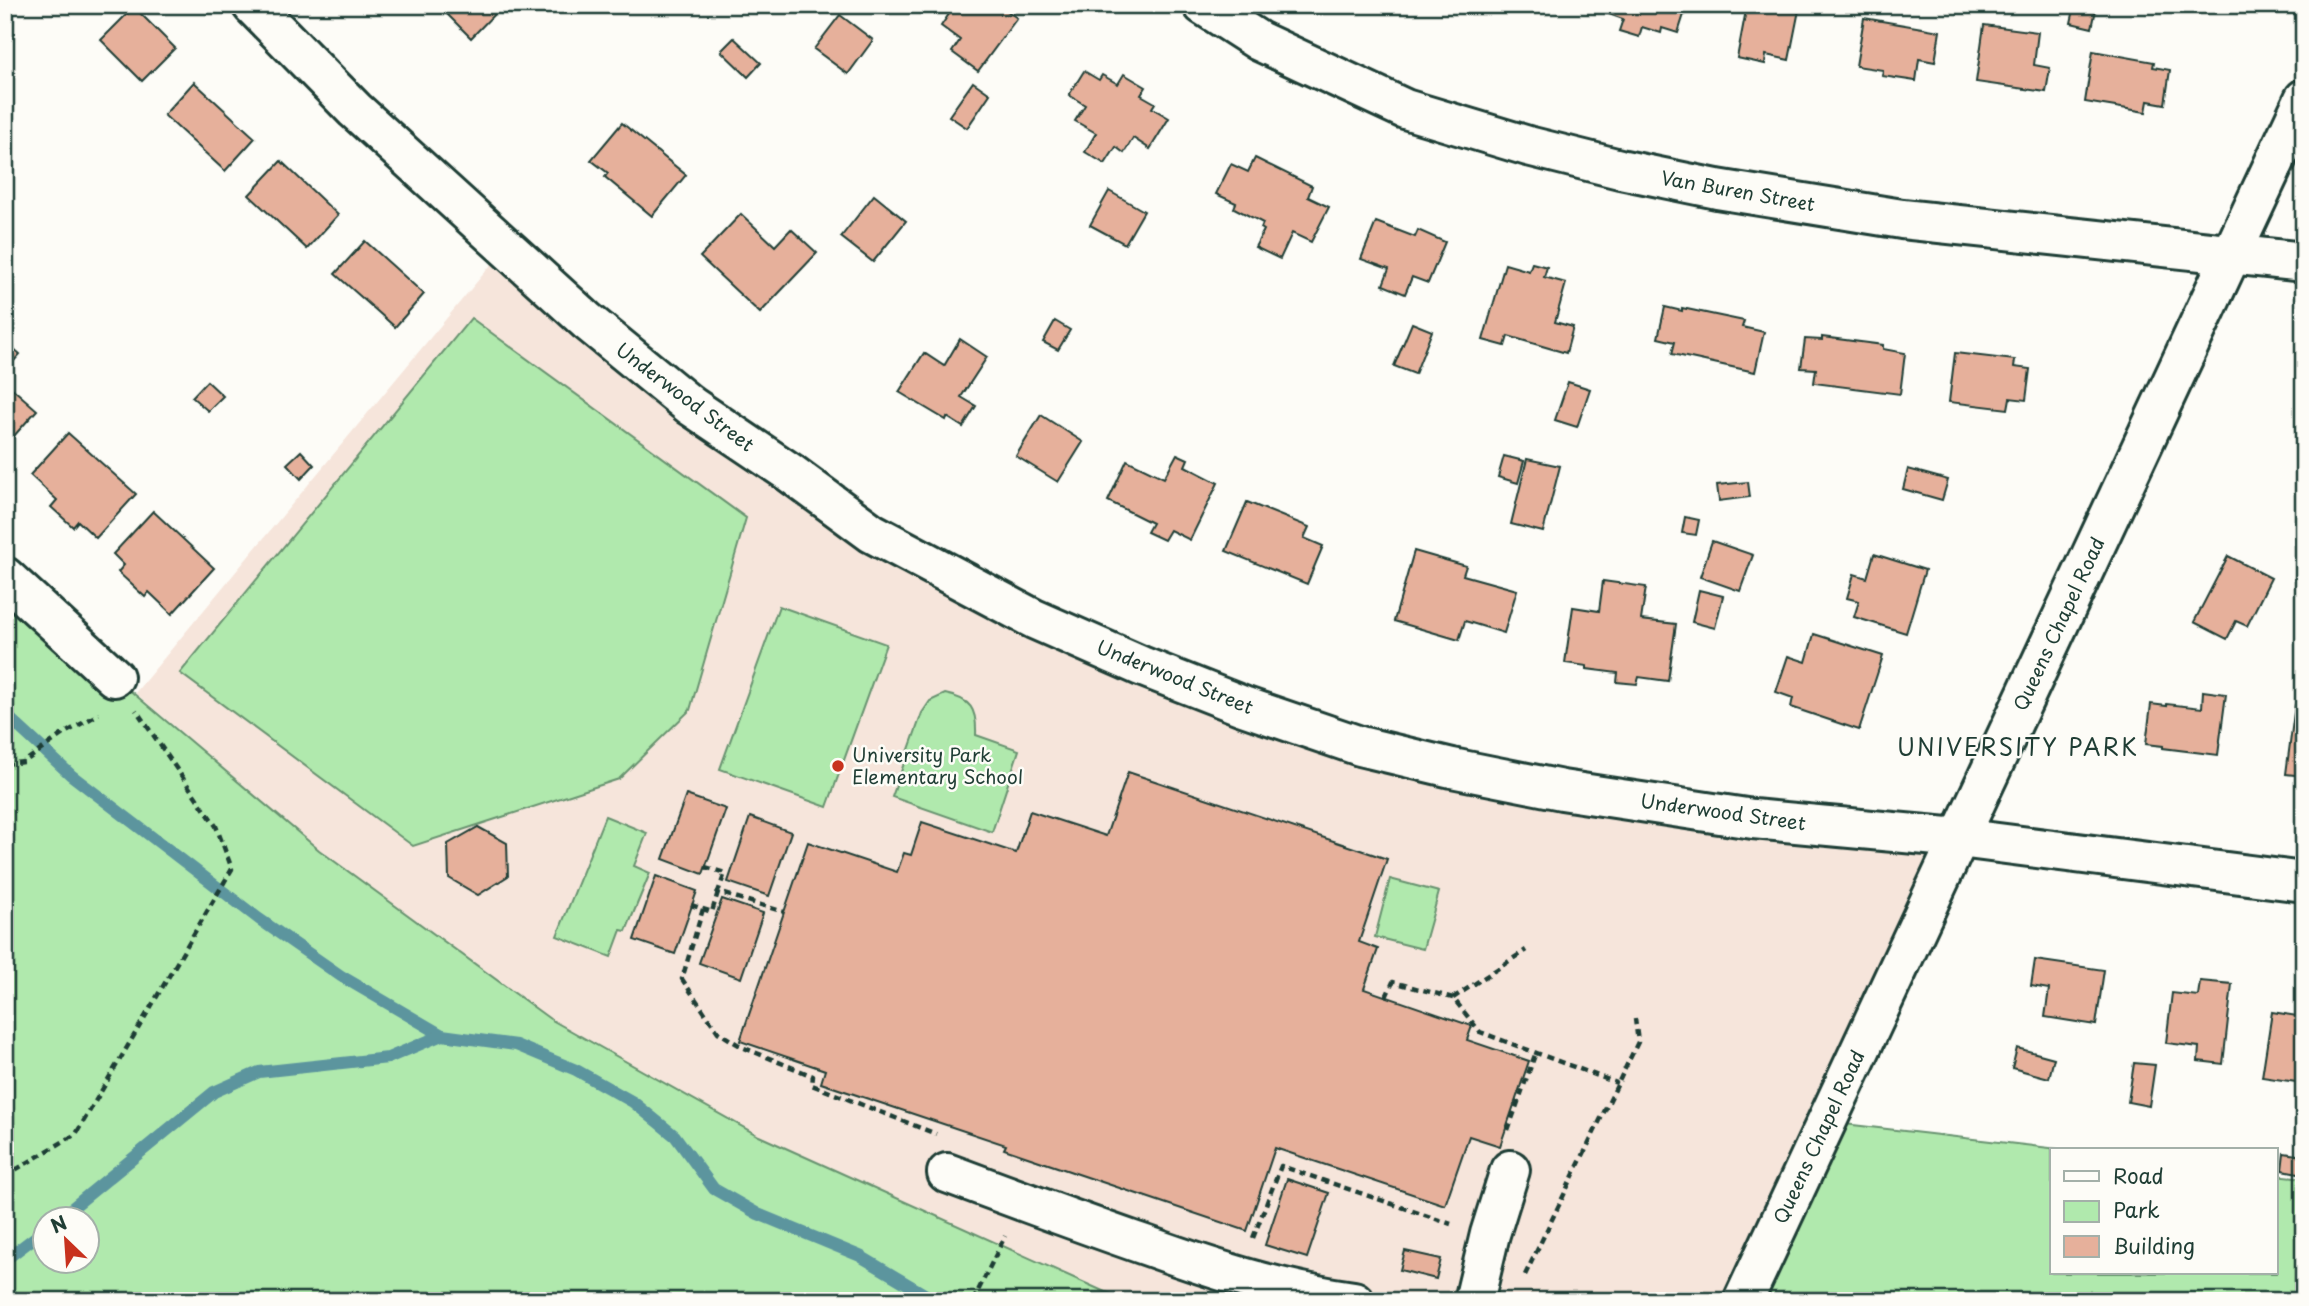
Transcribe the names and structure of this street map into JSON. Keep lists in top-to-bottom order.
{
  "streets": {
    "street": ["Van Buren Street", "Underwood Street", "Queens Chapel Road"]
  },
  "crossings": [
    ["Van Buren Street", "Queens Chapel Road"],
    ["Underwood Street", "Queens Chapel Road"]
  ],
  "districts": ["UNIVERSITY PARK"],
  "places": ["University Park Elementary School"],
  "legend": ["Road", "Park", "Building"],
  "north": "top left"
}
